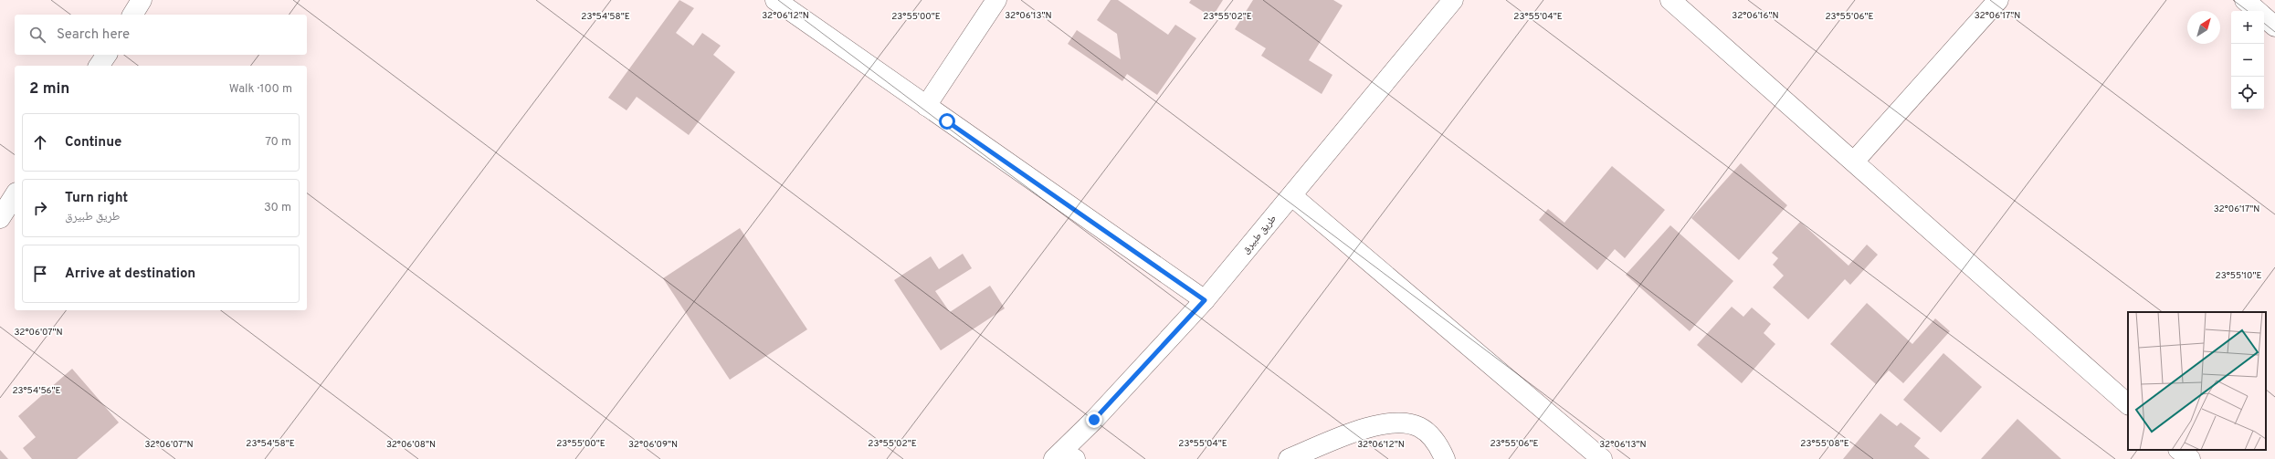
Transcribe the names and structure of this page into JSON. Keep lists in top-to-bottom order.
{
  "streets": {
    "street": ["طريق طبيرق"]
  },
  "north": "top right",
  "page": {
    "map_buttons": ["+", "−"],
    "search": "Search here",
    "heading": ["2 min", "Walk · 100 m"],
    "list": [
      ["Continue", "70 m"],
      ["Turn right", "طريق طبيرق", "30 m"],
      "Arrive at destination"
    ]
  },
  "coordinates": [
    "32°06'12\"N",
    "32°06'13\"N",
    "32°06'16\"N",
    "32°06'17\"N",
    "23°54'58\"E",
    "23°55'00\"E",
    "23°55'02\"E",
    "23°55'04\"E",
    "23°55'06\"E",
    "23°55'10\"E",
    "32°06'07\"N",
    "23°54'56\"E",
    "23°55'08\"E",
    "32°06'08\"N",
    "32°06'09\"N"
  ]
}
